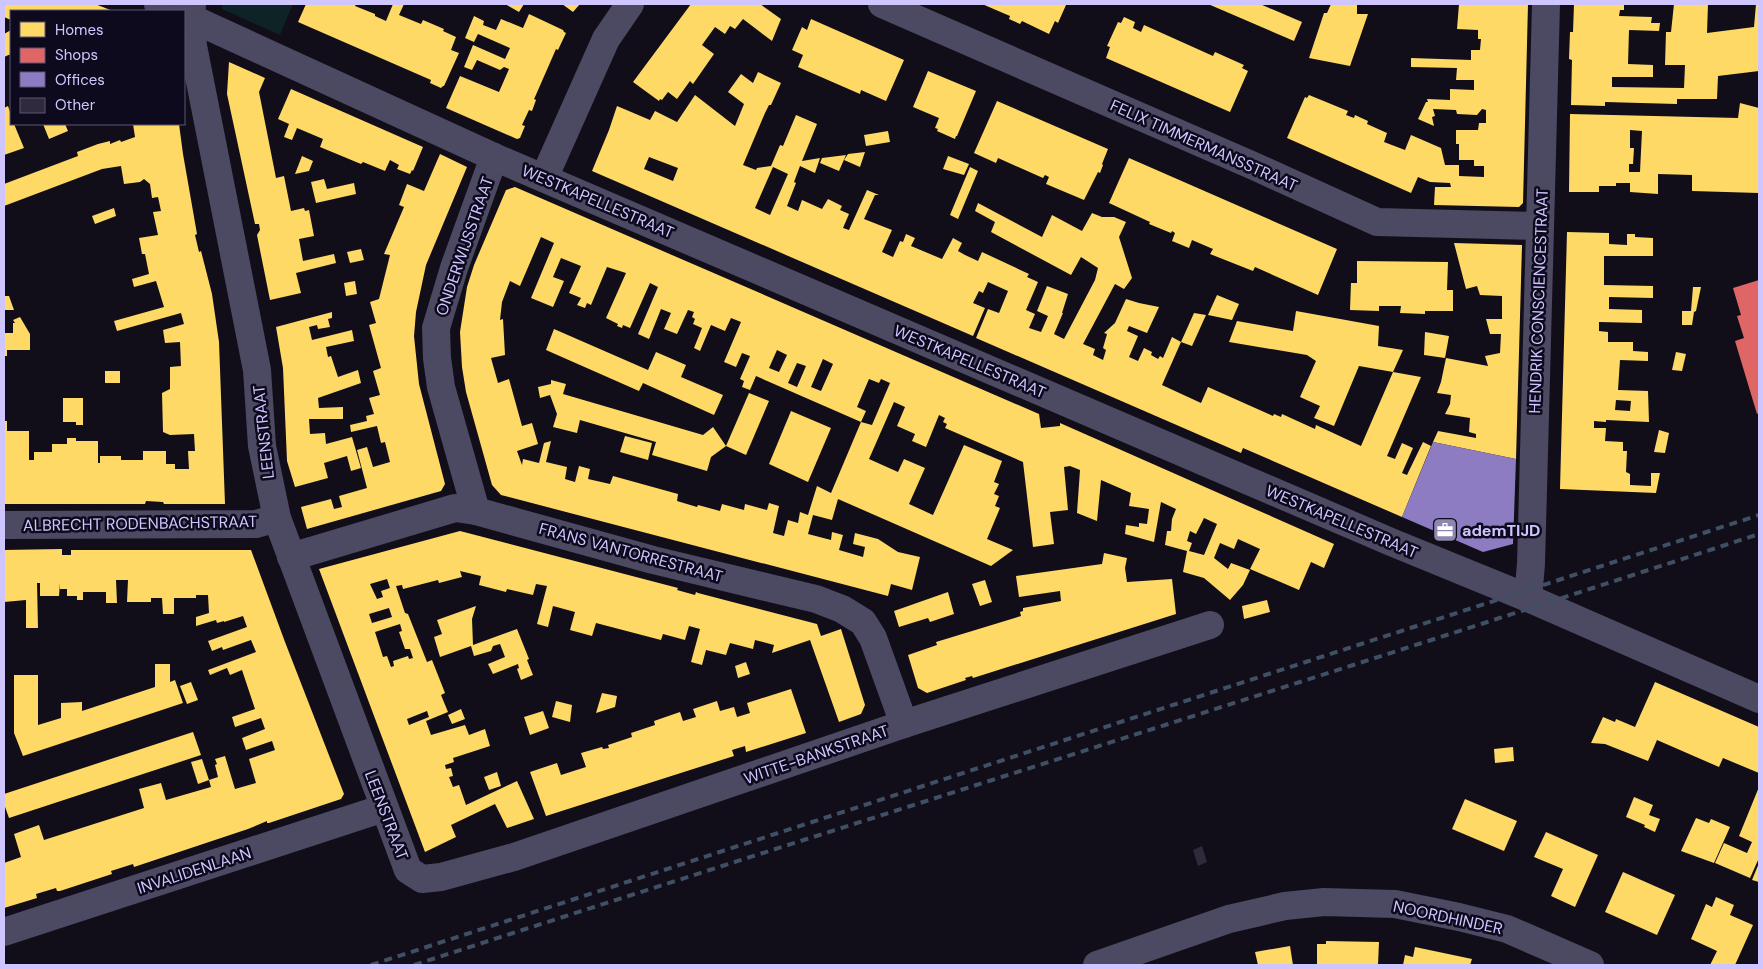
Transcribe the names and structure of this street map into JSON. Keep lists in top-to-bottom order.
{
  "streets": {
    "street": [
      "FELIX TIMMERMANSSTRAAT",
      "WESTKAPELLESTRAAT",
      "ONDERWIJSSTRAAT",
      "HENDRIK CONSCIENCESTRAAT",
      "LEENSTRAAT",
      "ALBRECHT RODENBACHSTRAAT",
      "FRANS VANTORRESTRAAT",
      "WITTE-BANKSTRAAT",
      "INVALIDENLAAN",
      "NOORDHINDER"
    ]
  },
  "crossings": [
    ["FELIX TIMMERMANSSTRAAT", "HENDRIK CONSCIENCESTRAAT"],
    ["WESTKAPELLESTRAAT", "ONDERWIJSSTRAAT"],
    ["WESTKAPELLESTRAAT", "HENDRIK CONSCIENCESTRAAT"],
    ["WESTKAPELLESTRAAT", "LEENSTRAAT"],
    ["ONDERWIJSSTRAAT", "FRANS VANTORRESTRAAT"],
    ["LEENSTRAAT", "ALBRECHT RODENBACHSTRAAT"],
    ["LEENSTRAAT", "FRANS VANTORRESTRAAT"],
    ["LEENSTRAAT", "WITTE-BANKSTRAAT"],
    ["LEENSTRAAT", "INVALIDENLAAN"],
    ["FRANS VANTORRESTRAAT", "WITTE-BANKSTRAAT"]
  ],
  "places": {
    "office": ["ademTIJD"]
  },
  "legend": [
    "Homes",
    "Shops",
    "Offices",
    "Other"
  ]
}
